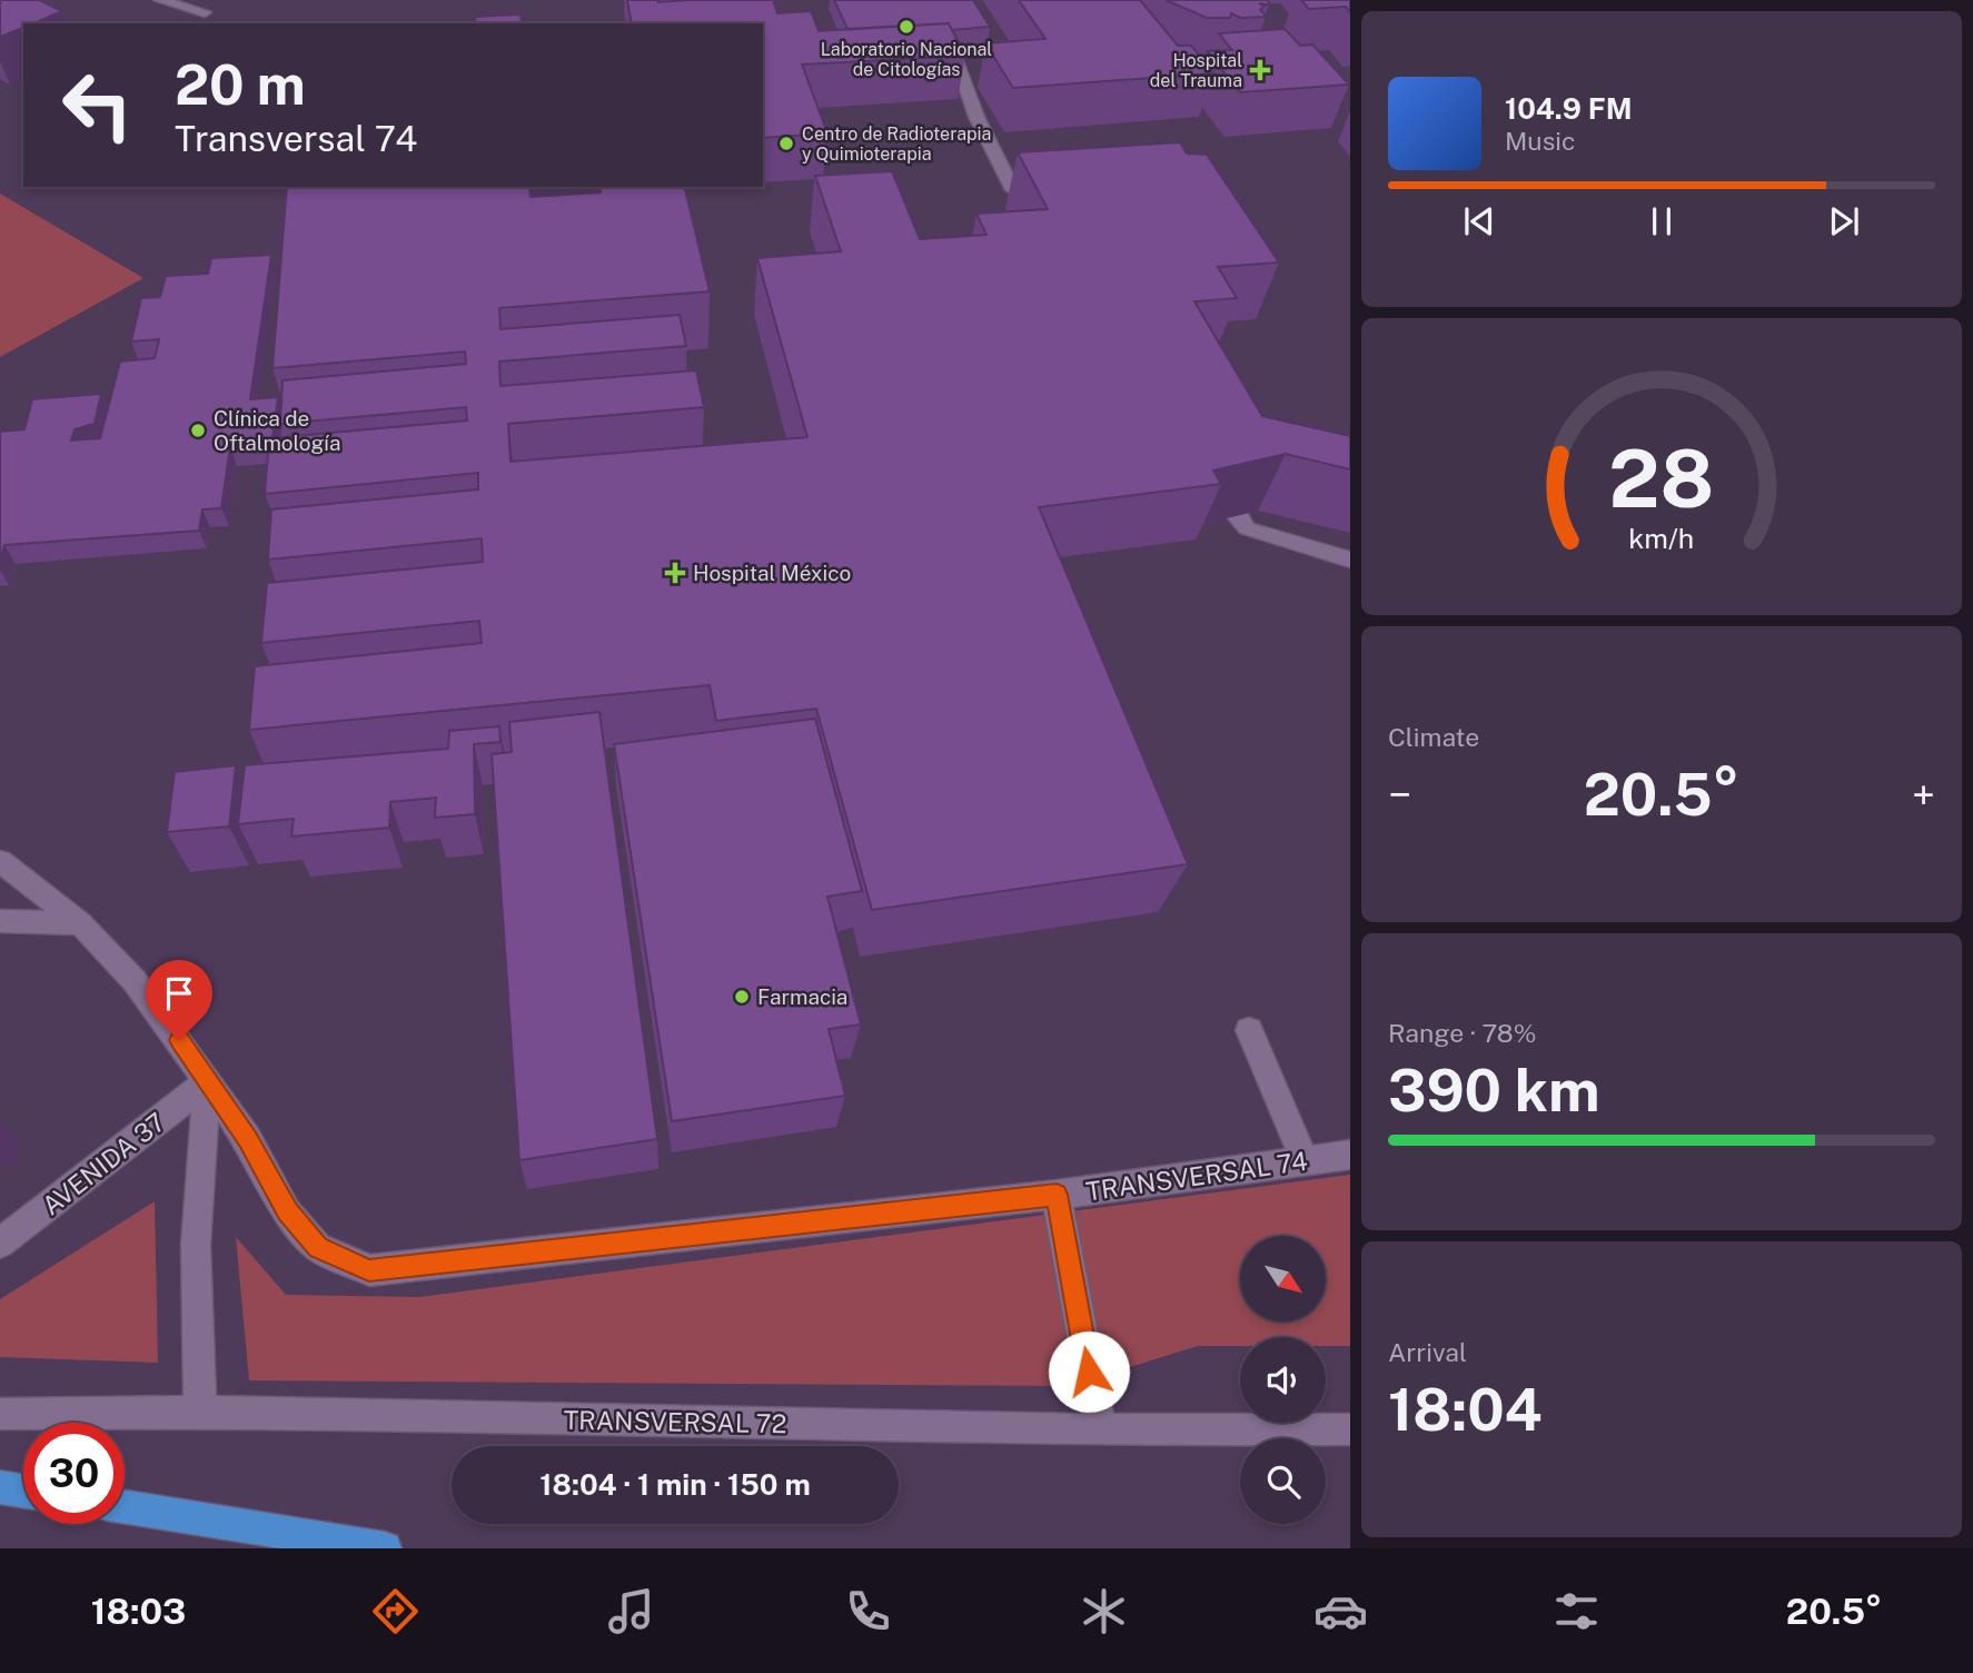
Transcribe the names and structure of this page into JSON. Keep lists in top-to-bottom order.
{
  "streets": {
    "street": ["AVENIDA 37", "TRANSVERSAL 74", "TRANSVERSAL 72"]
  },
  "crossings": [
    ["AVENIDA 37", "TRANSVERSAL 74"]
  ],
  "places": {
    "other": [
      "Laboratorio Nacional de Citologías",
      "Centro de Radioterapia y Quimioterapia",
      "Clínica de Oftalmología",
      "Farmacia"
    ],
    "health": ["Hospital del Trauma", "Hospital México"]
  },
  "north": "bottom right",
  "page": {
    "turn": ["20 m", "Transversal 74"],
    "song": ["104.9 FM", "Music"],
    "tile": [
      "Climate",
      ["Range · 78%", "390 km"],
      ["Arrival", "18:04"]
    ],
    "heat": ["−", "20.5°", "+"],
    "limit": "30",
    "trip": "18:04 · 1 min · 150 m",
    "tabs": ["18:03", "20.5°"],
    "gauge": ["28", "km/h"]
  }
}
